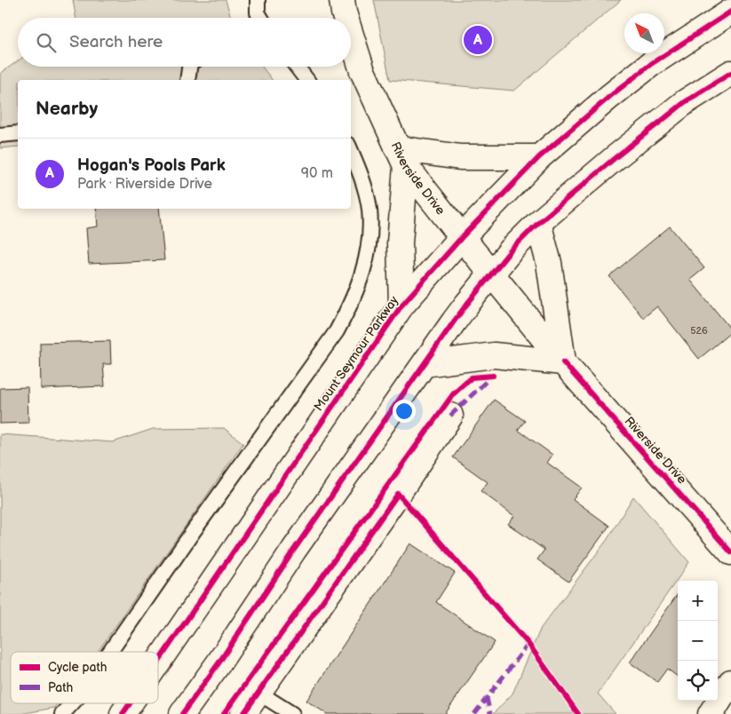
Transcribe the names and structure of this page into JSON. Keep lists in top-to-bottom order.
{
  "streets": {
    "main road": ["Riverside Drive", "Mount Seymour Parkway"]
  },
  "crossings": [
    ["Riverside Drive", "Mount Seymour Parkway"]
  ],
  "house_numbers": ["526"],
  "legend": ["Cycle path", "Path"],
  "north": "top left",
  "page": {
    "search": "Search here",
    "pins": "A",
    "heading": "Nearby",
    "list": [
      {
        "mark": "A",
        "name": "Hogan's Pools Park",
        "note": "Park · Riverside Drive",
        "value": "90 m"
      }
    ],
    "map_buttons": ["+", "−"]
  }
}
